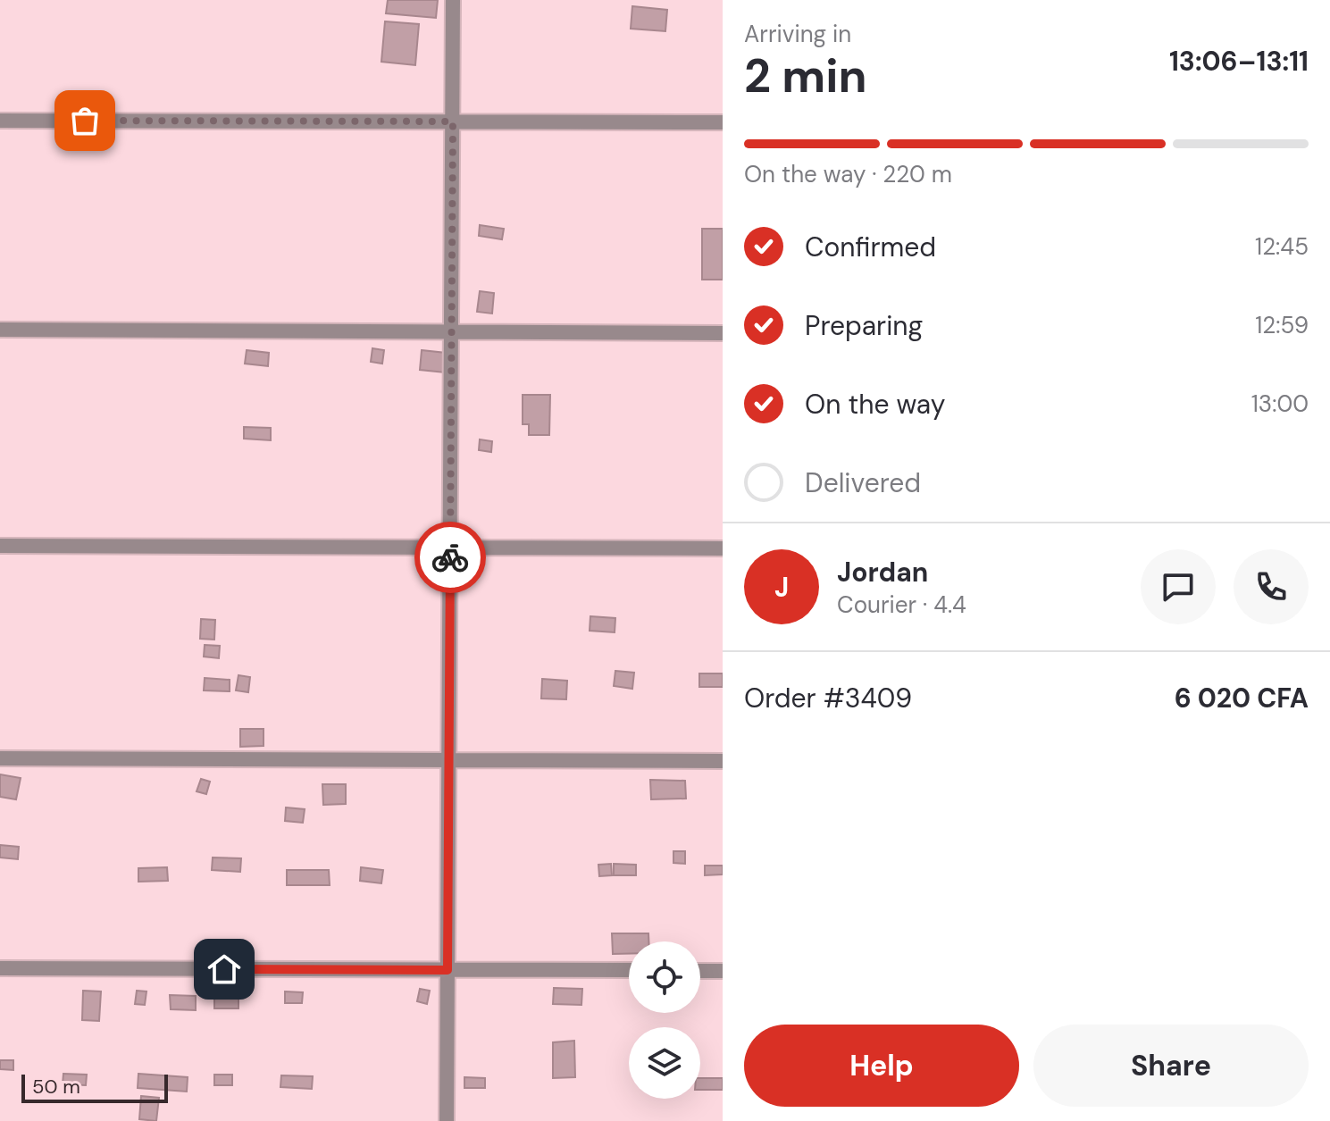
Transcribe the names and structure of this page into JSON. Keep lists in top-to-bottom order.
{
  "scale_bar": "50 m",
  "page": {
    "heading": ["2 min", "Arriving in", "13:06–13:11"],
    "panel": [
      "Jordan",
      "Courier · 4.4",
      "Order #3409",
      "6 020 CFA"
    ],
    "bar": "On the way · 220 m",
    "list": [
      ["Confirmed", "12:45"],
      ["Preparing", "12:59"],
      ["On the way", "13:00"],
      "Delivered"
    ],
    "round": "J",
    "buttons": ["Help", "Share"],
    "scale": "50 m"
  }
}
